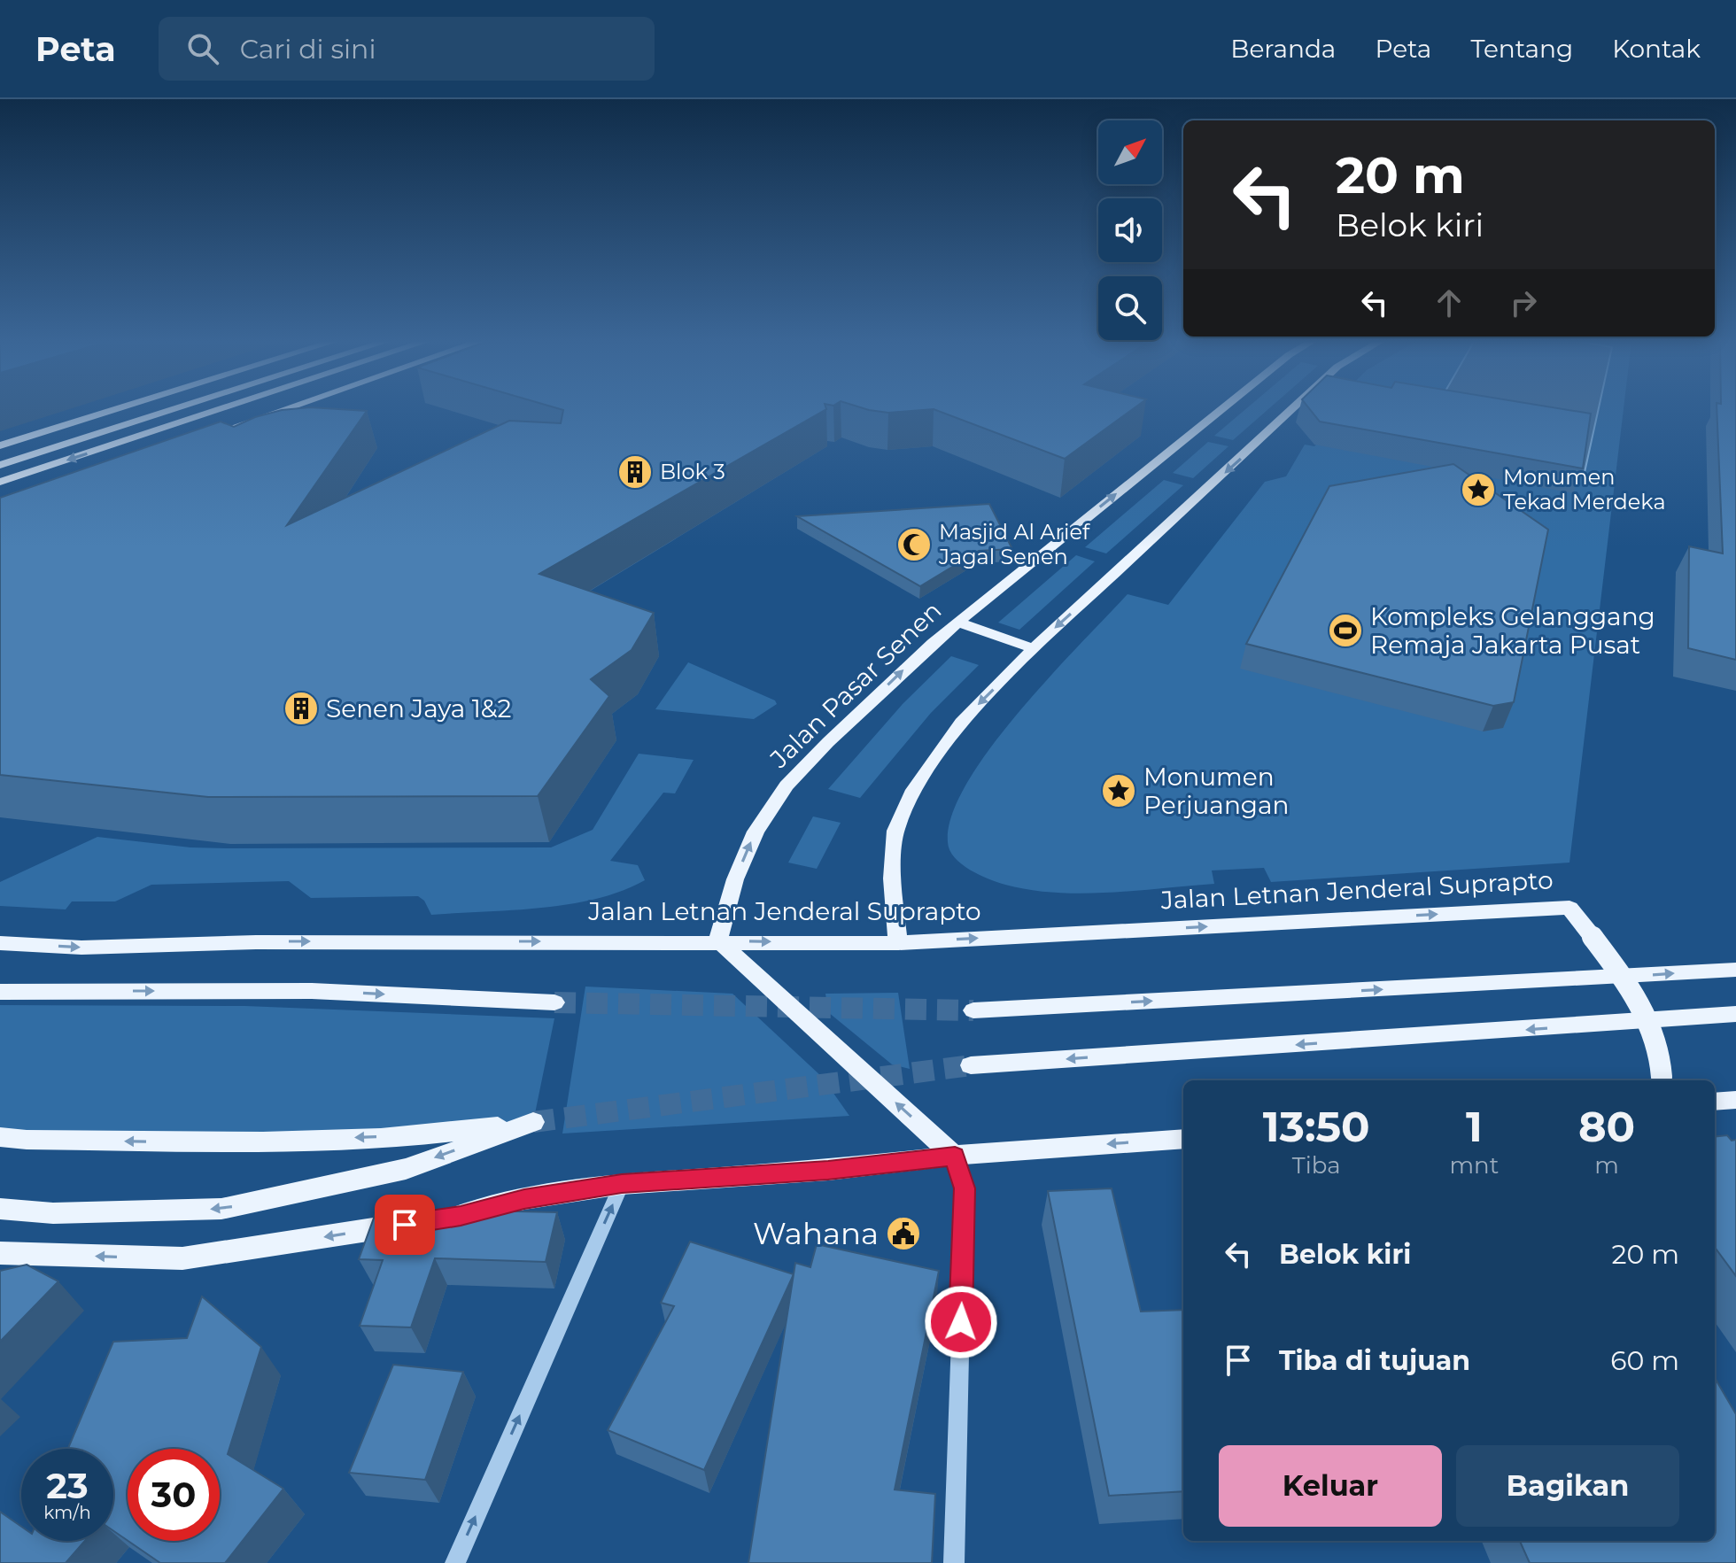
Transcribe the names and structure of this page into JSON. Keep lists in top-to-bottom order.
{
  "streets": {
    "main road": ["Jalan Pasar Senen", "Jalan Letnan Jenderal Suprapto"]
  },
  "crossings": [
    ["Jalan Pasar Senen", "Jalan Letnan Jenderal Suprapto"]
  ],
  "places": {
    "building": ["Blok 3", "Senen Jaya 1&2"],
    "place": ["Monumen Tekad Merdeka", "Monumen Perjuangan"],
    "mosque": ["Masjid Al Arief Jagal Senen"],
    "sports": ["Kompleks Gelanggang Remaja Jakarta Pusat"],
    "public building": ["Wahana"]
  },
  "north": "top right",
  "page": {
    "header": "Peta",
    "search": "Cari di sini",
    "nav": [
      "Beranda",
      "Peta",
      "Tentang",
      "Kontak"
    ],
    "turn": ["20 m", "Belok kiri"],
    "eta": [
      "13:50",
      "Tiba",
      "1",
      "mnt",
      "80",
      "m"
    ],
    "list": [
      {
        "name": "Belok kiri",
        "value": "20 m"
      },
      {
        "name": "Tiba di tujuan",
        "value": "60 m"
      }
    ],
    "buttons": ["Keluar", "Bagikan"],
    "speed": "23 km/h",
    "limit": "30"
  }
}
